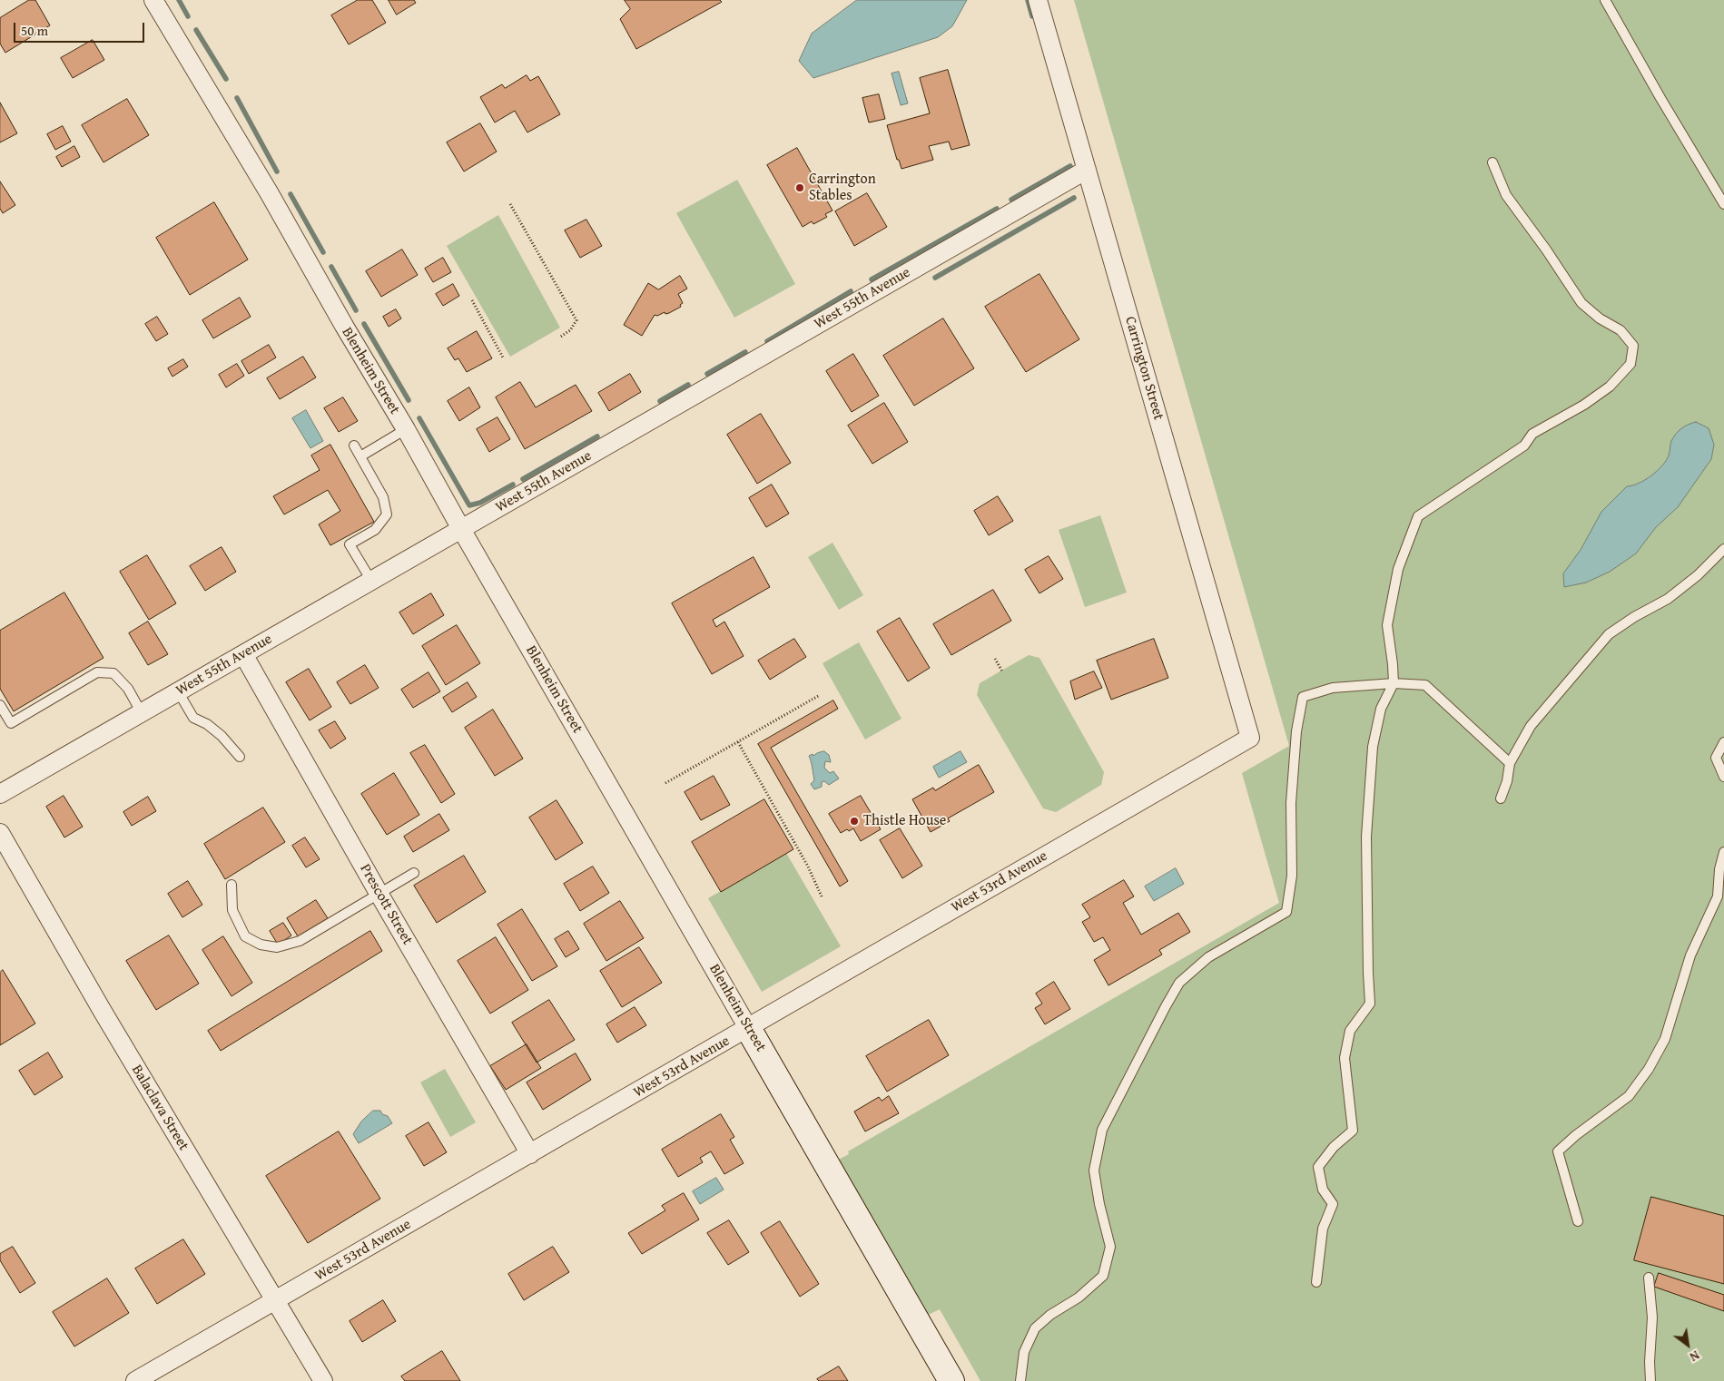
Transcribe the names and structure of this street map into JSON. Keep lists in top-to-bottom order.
{
  "streets": {
    "street": [
      "West 55th Avenue",
      "Carrington Street",
      "Blenheim Street",
      "West 53rd Avenue",
      "Prescott Street",
      "Balaclava Street"
    ]
  },
  "crossings": [
    ["West 55th Avenue", "Carrington Street"],
    ["West 55th Avenue", "Blenheim Street"],
    ["West 55th Avenue", "Prescott Street"],
    ["Carrington Street", "West 53rd Avenue"],
    ["Blenheim Street", "West 53rd Avenue"],
    ["West 53rd Avenue", "Prescott Street"],
    ["West 53rd Avenue", "Balaclava Street"]
  ],
  "places": ["Carrington Stables", "Thistle House"],
  "scale_bar": "50 m",
  "north": "bottom right"
}
